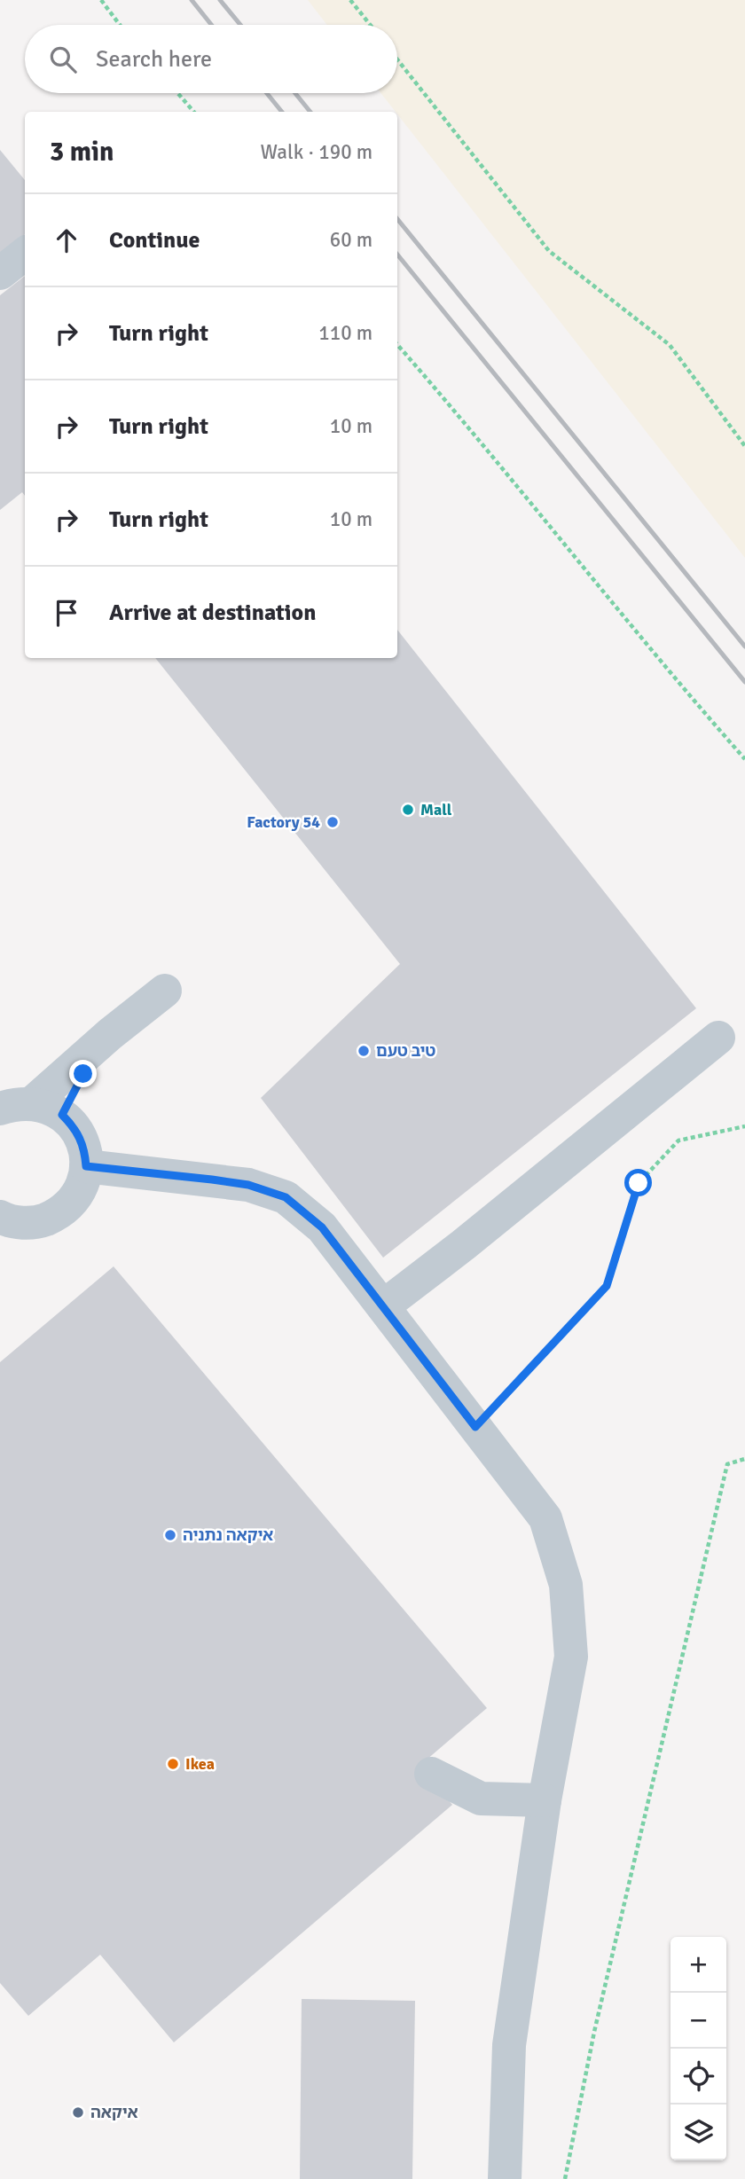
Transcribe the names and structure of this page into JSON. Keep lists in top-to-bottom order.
{
  "places": [
    "Mall",
    "Factory 54",
    "טיב טעם",
    "איקאה נתניה",
    "Ikea",
    "איקאה"
  ],
  "page": {
    "search": "Search here",
    "heading": ["3 min", "Walk · 190 m"],
    "list": [
      ["Continue", "60 m"],
      ["Turn right", "110 m"],
      ["Turn right", "10 m"],
      ["Turn right", "10 m"],
      "Arrive at destination"
    ],
    "map_buttons": ["+", "−"]
  }
}
